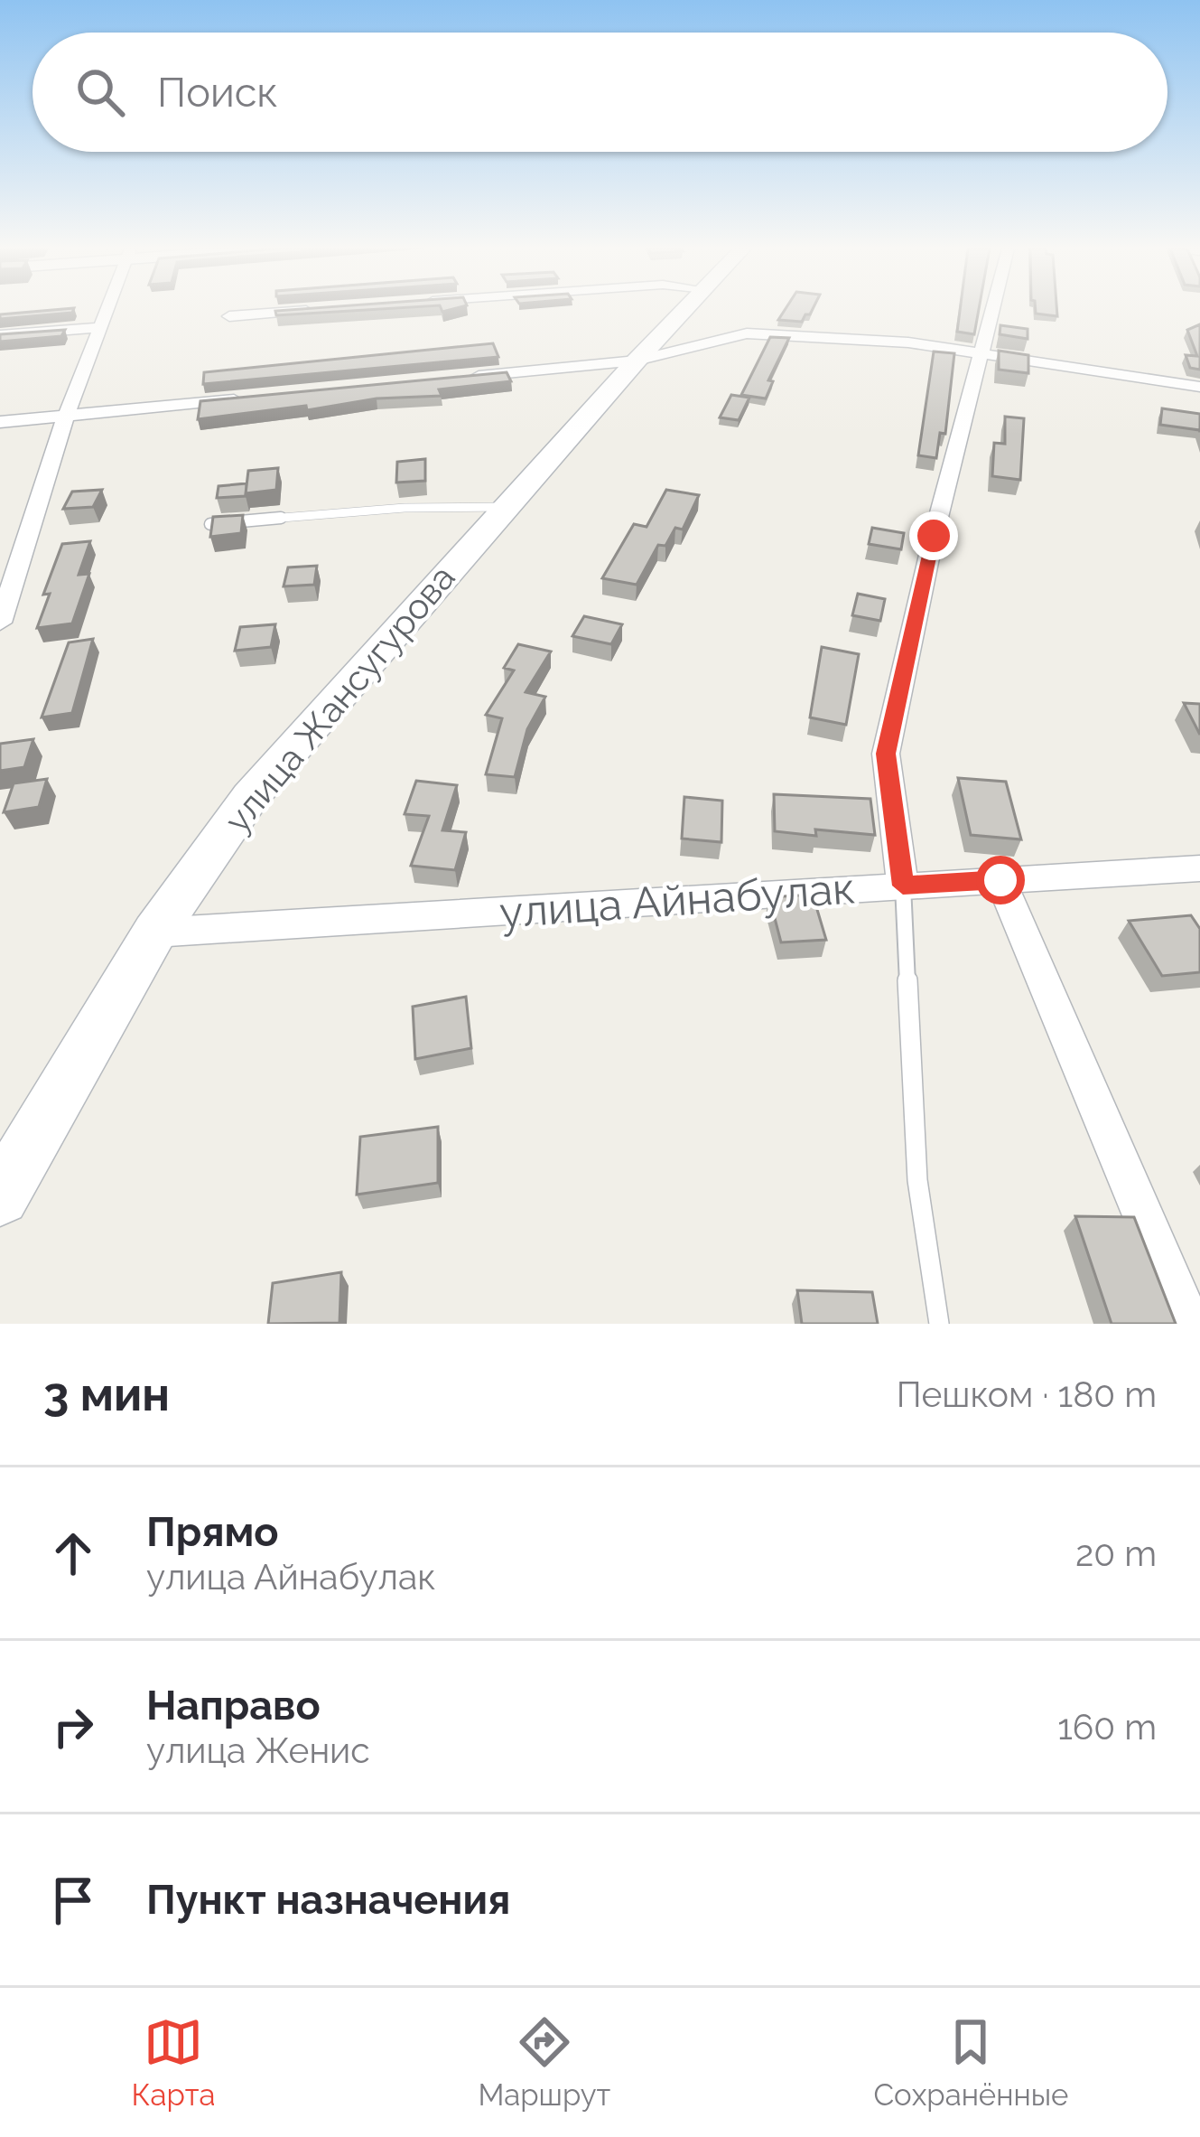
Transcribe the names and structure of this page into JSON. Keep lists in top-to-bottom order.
{
  "streets": {
    "main road": ["улица Жансугурова"],
    "street": ["улица Айнабулак"]
  },
  "crossings": [
    ["улица Жансугурова", "улица Айнабулак"]
  ],
  "page": {
    "search": "Поиск",
    "heading": ["3 мин", "Пешком · 180 m"],
    "list": [
      ["Прямо", "улица Айнабулак", "20 m"],
      ["Направо", "улица Женис", "160 m"],
      "Пункт назначения"
    ],
    "nav": ["Карта", "Маршрут", "Сохранённые"]
  }
}
